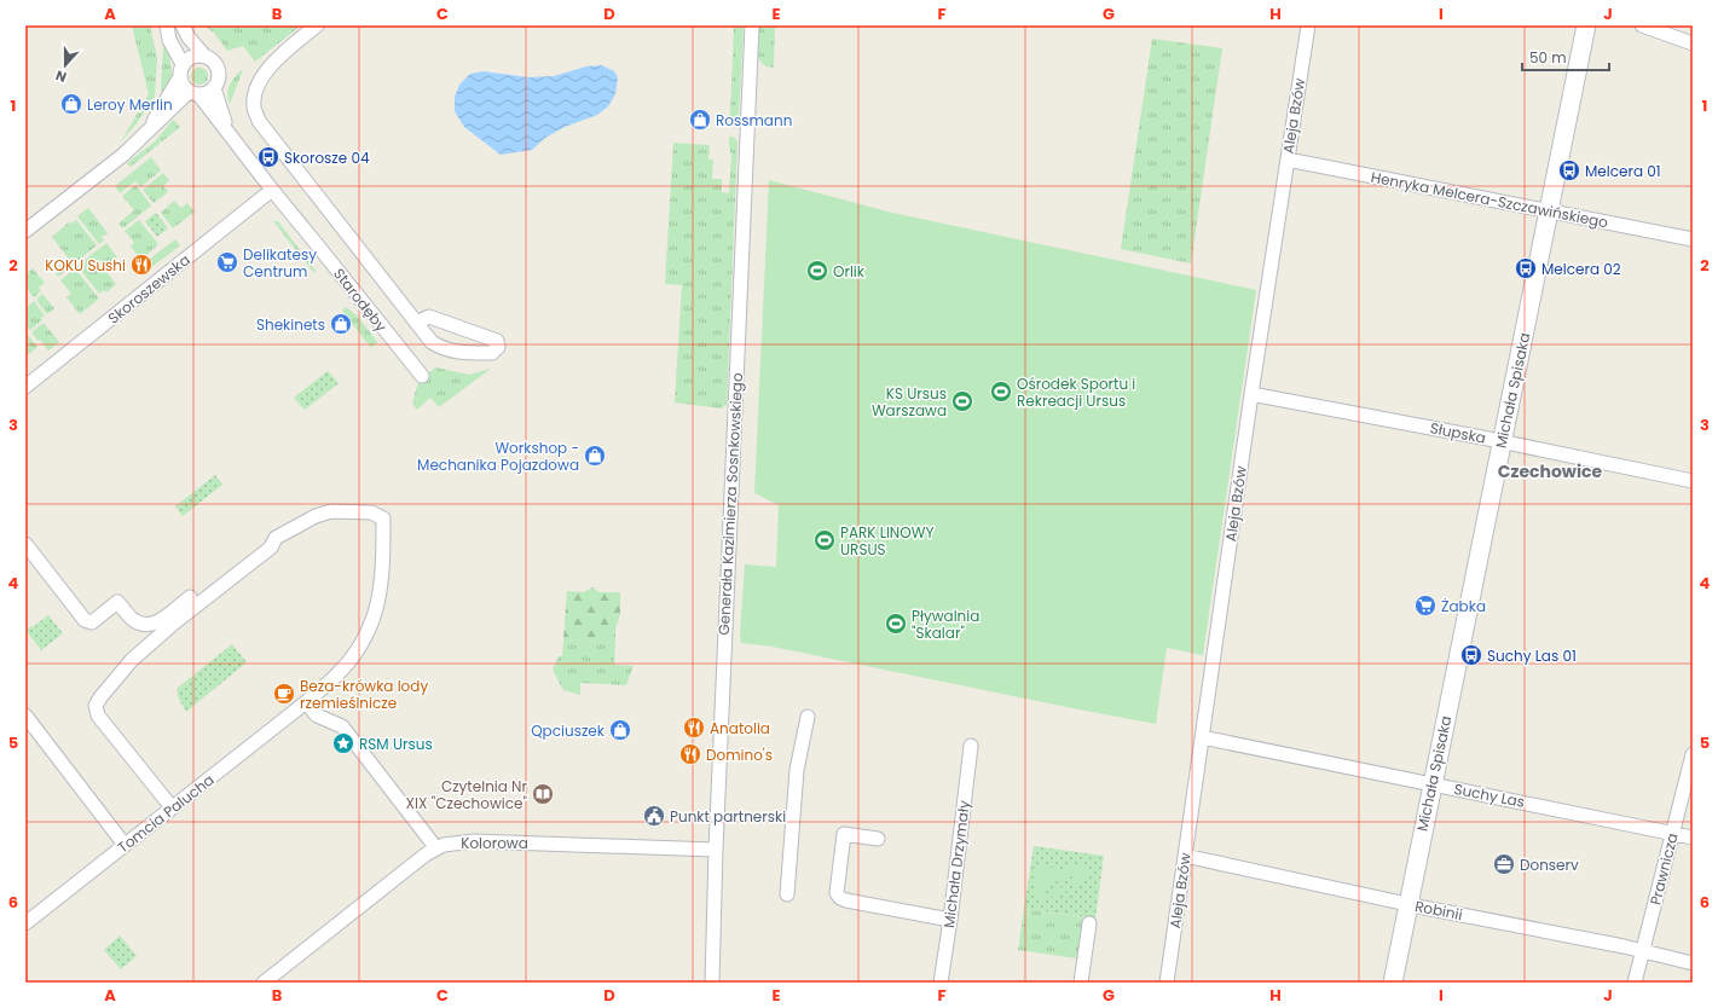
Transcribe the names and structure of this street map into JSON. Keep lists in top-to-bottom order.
{
  "streets": {
    "street": [
      "Aleja Bzów",
      "Henryka Melcera-Szczawińskiego",
      "Skoroszewska",
      "Starodęby",
      "Michała Spisaka",
      "Słupska",
      "Generała Kazimierza Sosnkowskiego",
      "Suchy Las",
      "Tomcia Palucha",
      "Kolorowa",
      "Michała Drzymały",
      "Prawnicza",
      "Robinii"
    ]
  },
  "crossings": [
    ["Aleja Bzów", "Henryka Melcera-Szczawińskiego"],
    ["Aleja Bzów", "Słupska"],
    ["Aleja Bzów", "Suchy Las"],
    ["Aleja Bzów", "Robinii"],
    ["Henryka Melcera-Szczawińskiego", "Michała Spisaka"],
    ["Skoroszewska", "Starodęby"],
    ["Michała Spisaka", "Słupska"],
    ["Michała Spisaka", "Suchy Las"],
    ["Michała Spisaka", "Robinii"],
    ["Generała Kazimierza Sosnkowskiego", "Kolorowa"],
    ["Suchy Las", "Prawnicza"],
    ["Prawnicza", "Robinii"]
  ],
  "districts": ["Czechowice"],
  "places": {
    "shop": [
      "Leroy Merlin",
      "Rossmann",
      "Shekinets",
      "Workshop - Mechanika Pojazdowa",
      "Qpciuszek"
    ],
    "bus stop": [
      "Skorosze 04",
      "Melcera 01",
      "Melcera 02",
      "Suchy Las 01"
    ],
    "supermarket": ["Delikatesy Centrum", "Żabka"],
    "restaurant": ["KOKU Sushi", "Anatolia", "Domino's"],
    "sports": [
      "Orlik",
      "Ośrodek Sportu i Rekreacji Ursus",
      "KS Ursus Warszawa",
      "PARK LINOWY URSUS",
      "Pływalnia \"Skalar\""
    ],
    "cafe": ["Beza-krówka lody rzemieślnicze"],
    "place": ["RSM Ursus"],
    "library": ["Czytelnia Nr XIX \"Czechowice\""],
    "public building": ["Punkt partnerski"],
    "office": ["Donserv"]
  },
  "scale_bar": "50 m",
  "north": "bottom",
  "grid": {
    "columns": [
      "A",
      "B",
      "C",
      "D",
      "E",
      "F",
      "G",
      "H",
      "I",
      "J"
    ],
    "rows": [
      "1",
      "2",
      "3",
      "4",
      "5",
      "6"
    ]
  }
}
